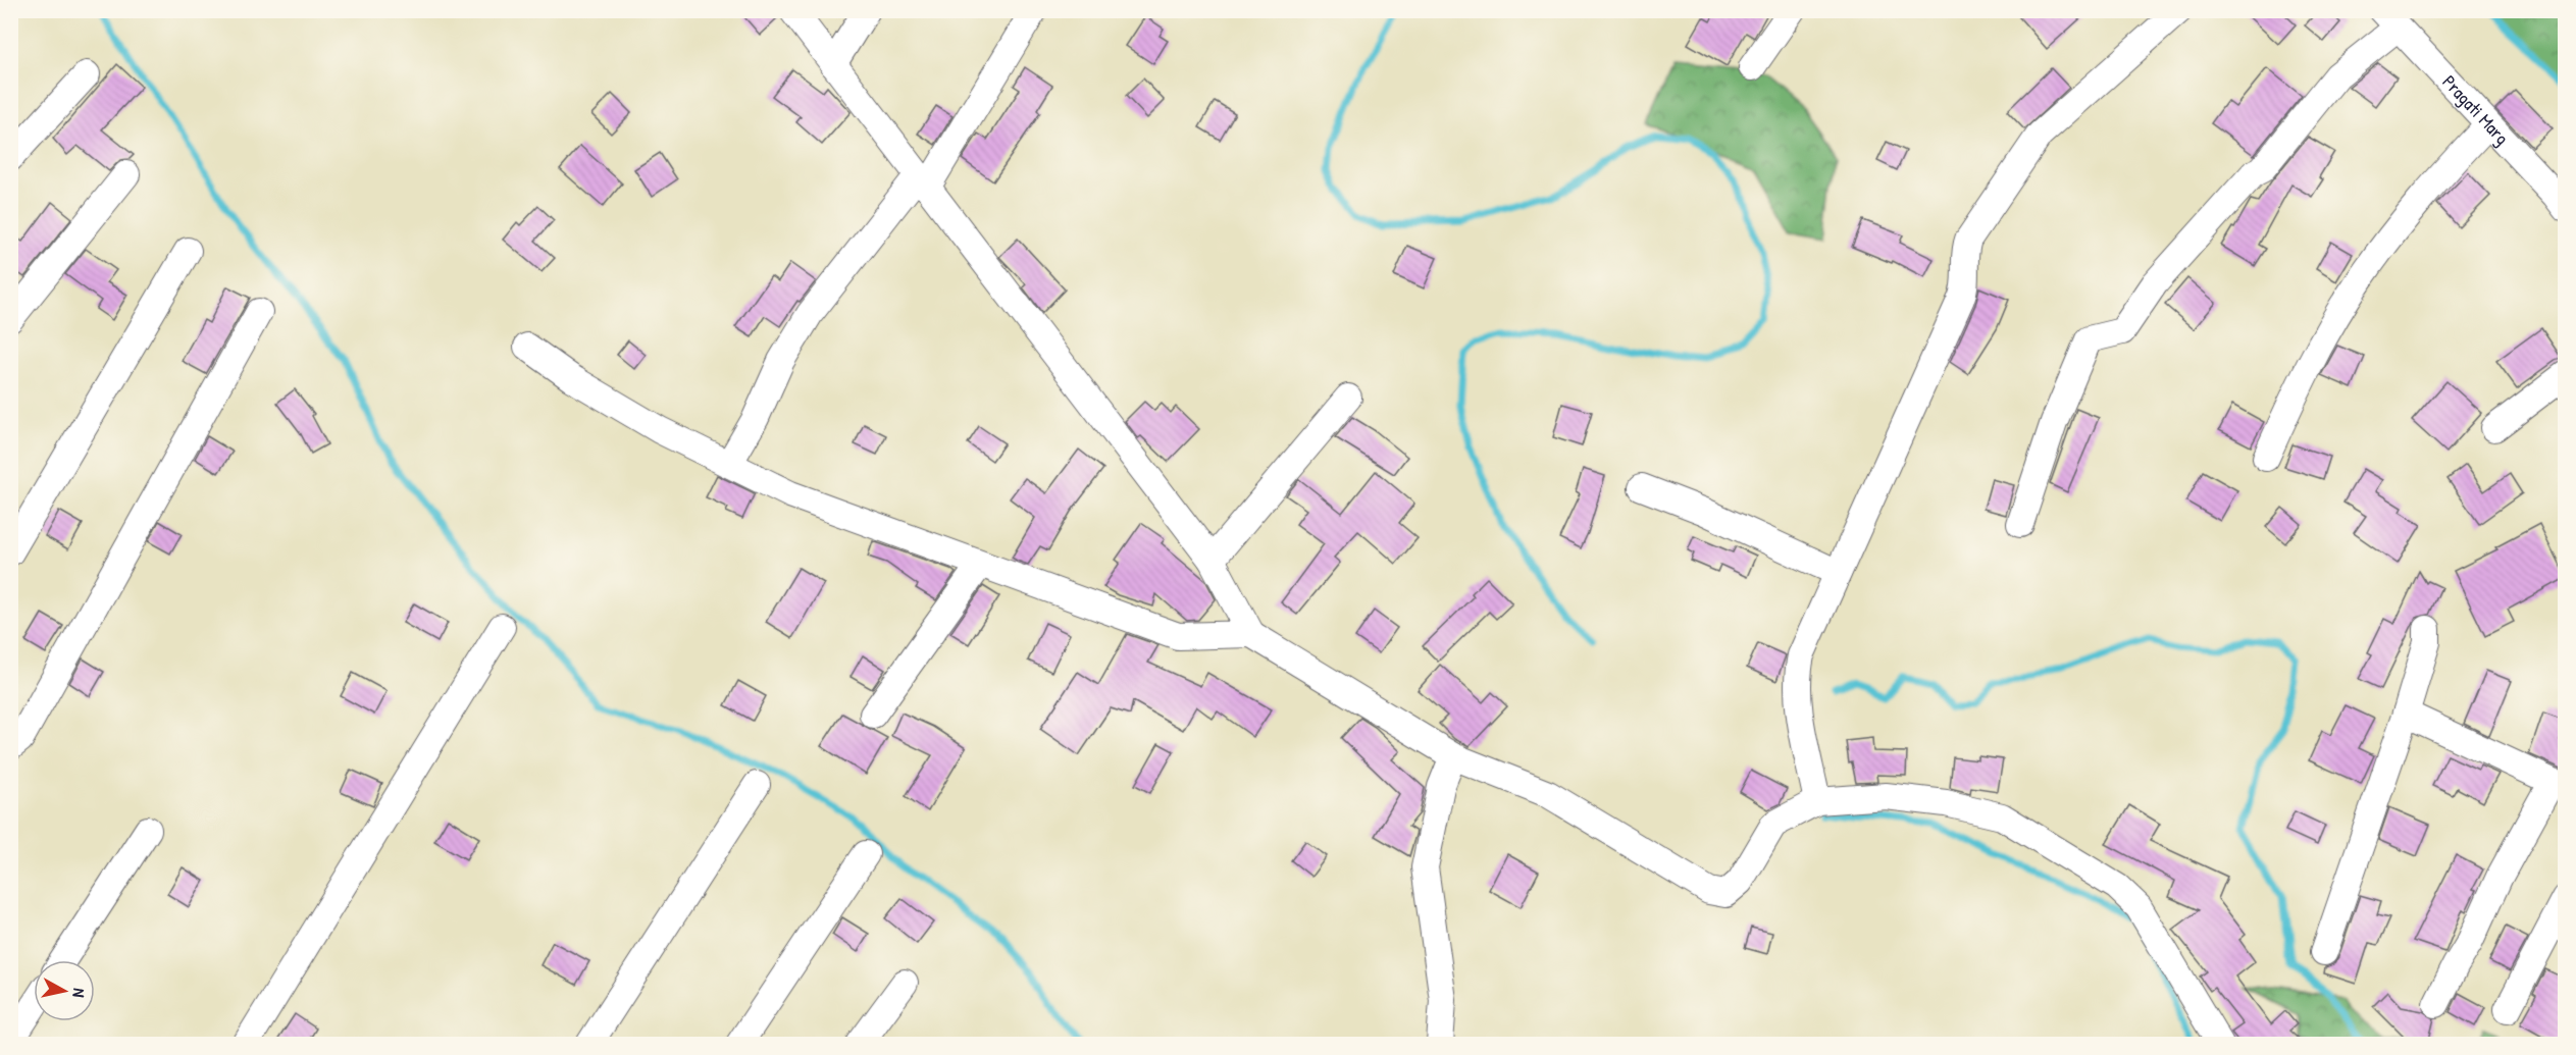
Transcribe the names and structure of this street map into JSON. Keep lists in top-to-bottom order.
{
  "streets": {
    "street": ["Pragati Marg"]
  },
  "north": "right"
}
